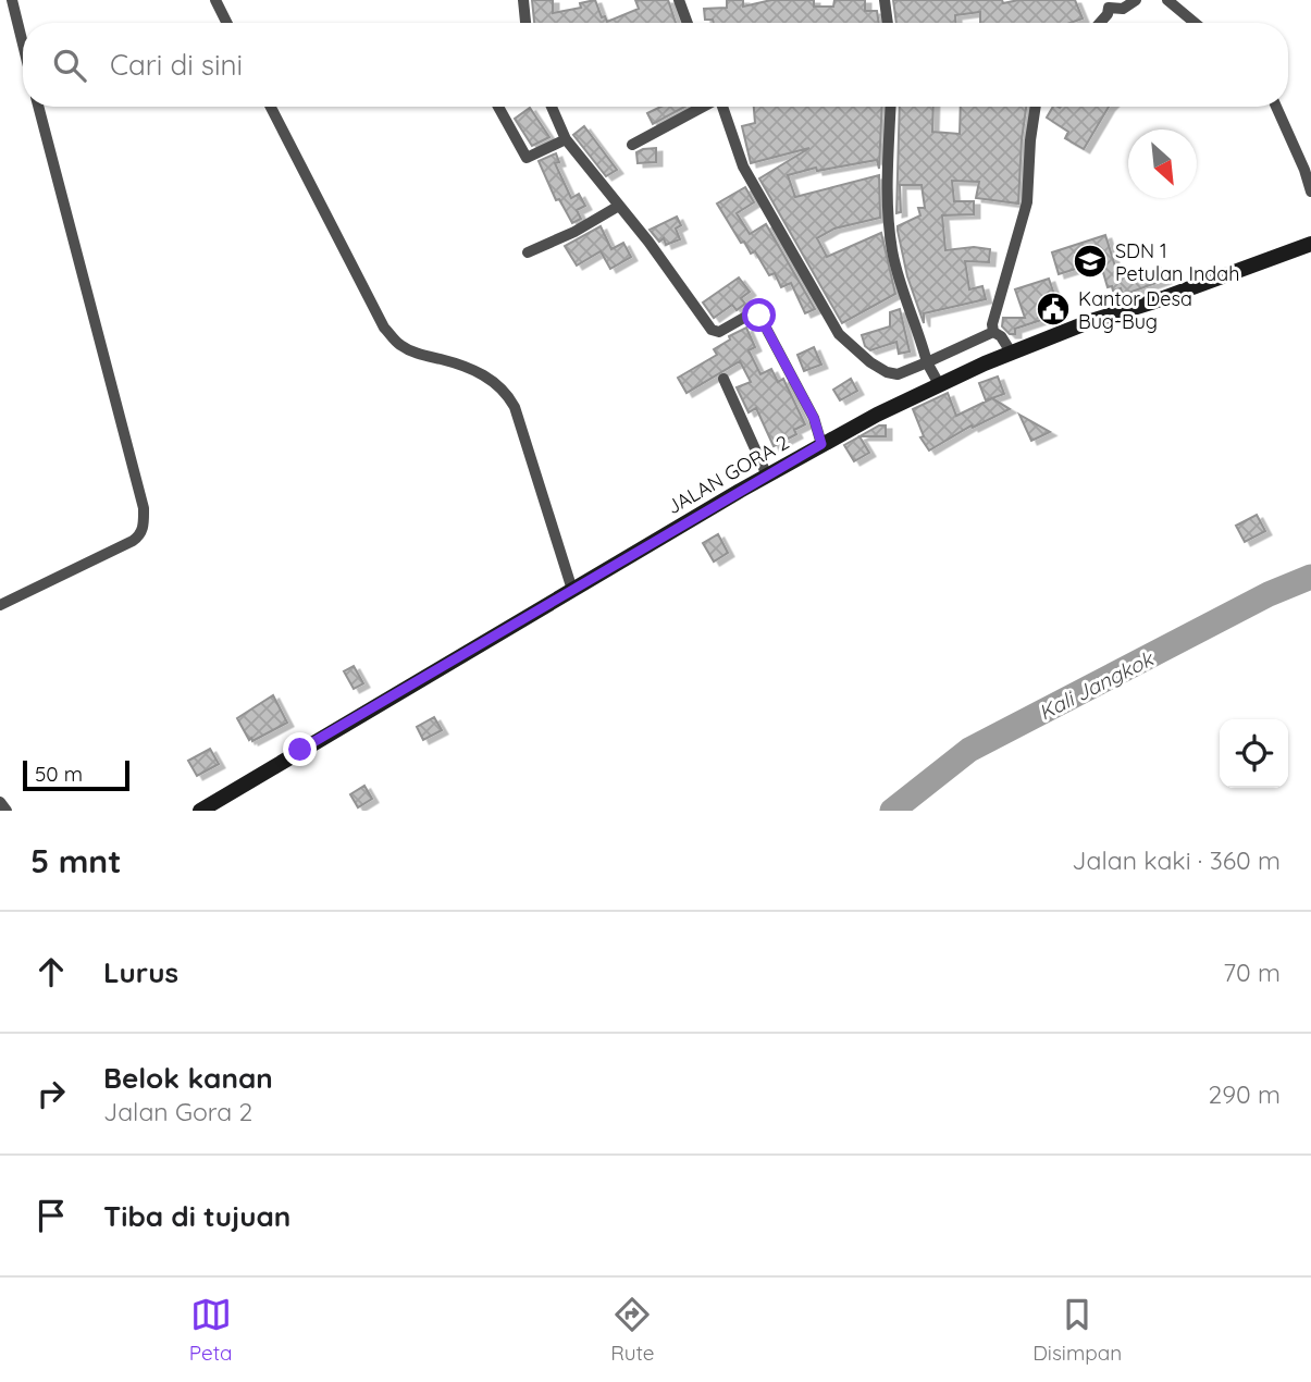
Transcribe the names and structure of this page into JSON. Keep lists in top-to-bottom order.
{
  "streets": {
    "street": ["JALAN GORA 2"]
  },
  "water": ["Kali Jangkok"],
  "places": {
    "school or university": ["SDN 1 Petulan Indah"],
    "public building": ["Kantor Desa Bug-Bug"]
  },
  "scale_bar": "50 m",
  "north": "bottom right",
  "page": {
    "search": "Cari di sini",
    "scale": "50 m",
    "heading": ["5 mnt", "Jalan kaki · 360 m"],
    "list": [
      ["Lurus", "70 m"],
      ["Belok kanan", "Jalan Gora 2", "290 m"],
      "Tiba di tujuan"
    ],
    "nav": ["Peta", "Rute", "Disimpan"]
  }
}
